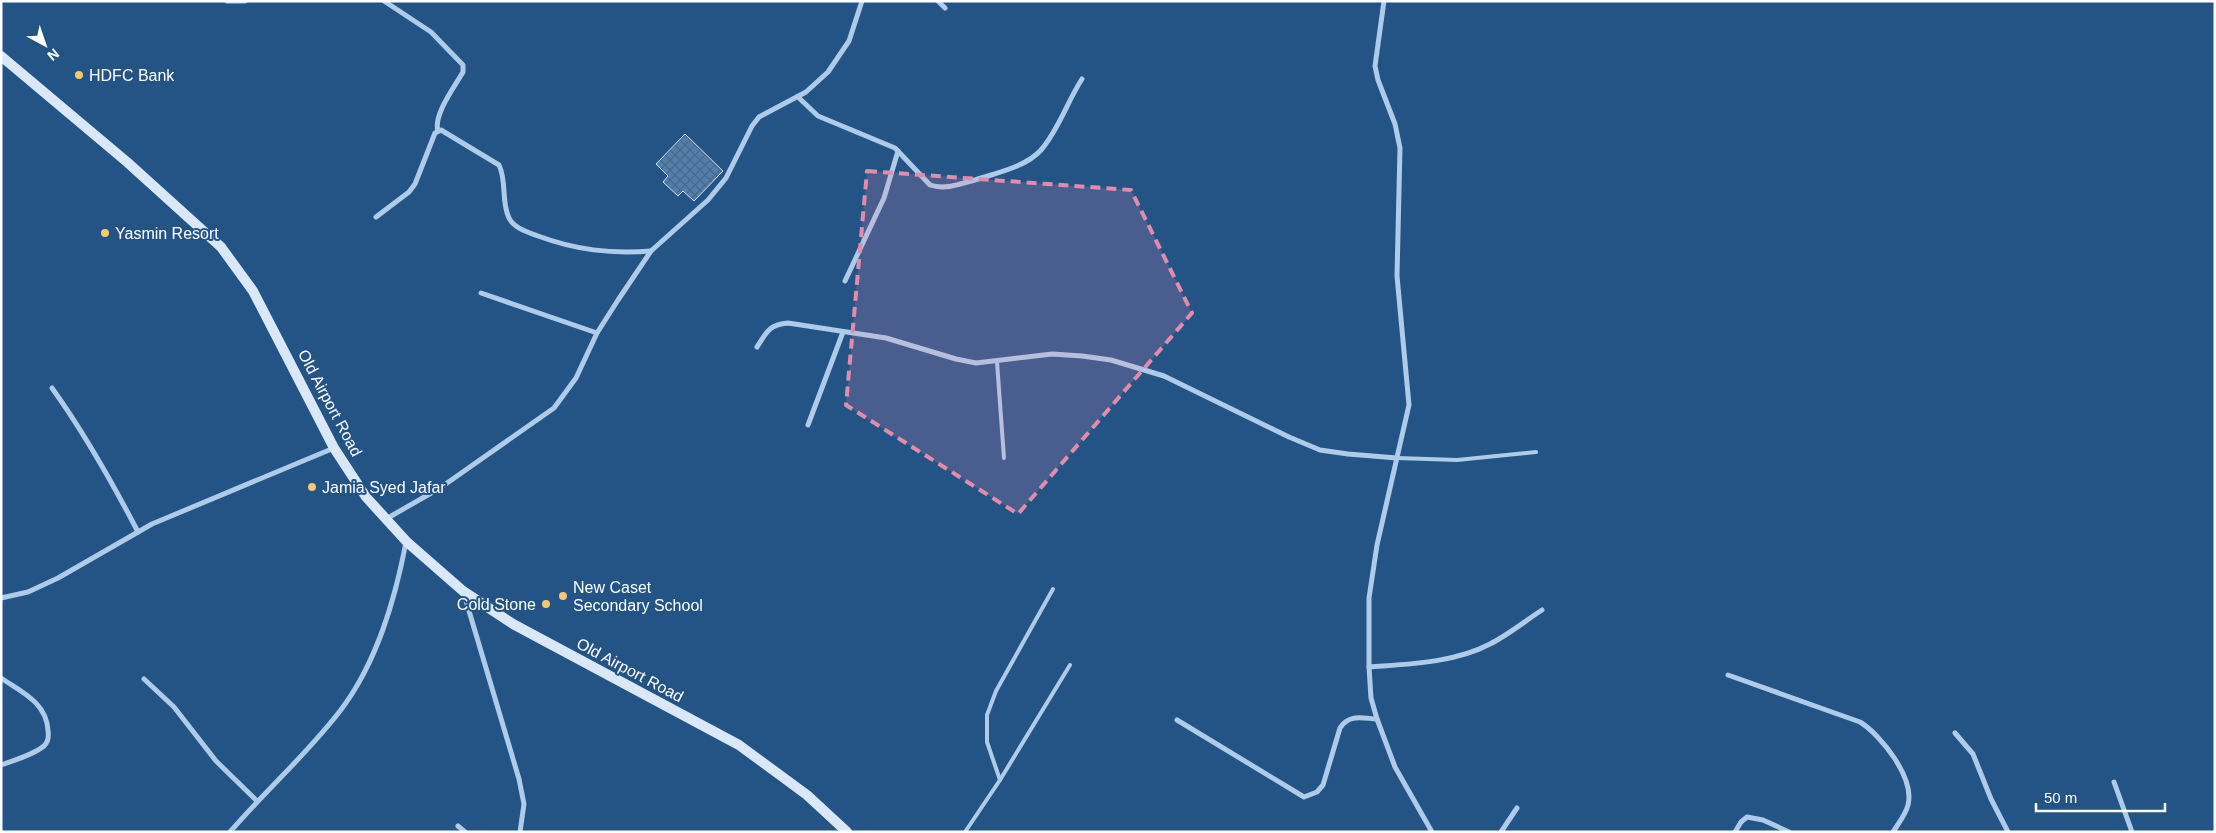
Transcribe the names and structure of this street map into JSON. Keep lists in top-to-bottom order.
{
  "streets": {
    "main road": ["Old Airport Road"]
  },
  "places": [
    "HDFC Bank",
    "Yasmin Resort",
    "Jamia Syed Jafar",
    "New Caset Secondary School",
    "Cold Stone"
  ],
  "scale_bar": "50 m",
  "north": "bottom right"
}
